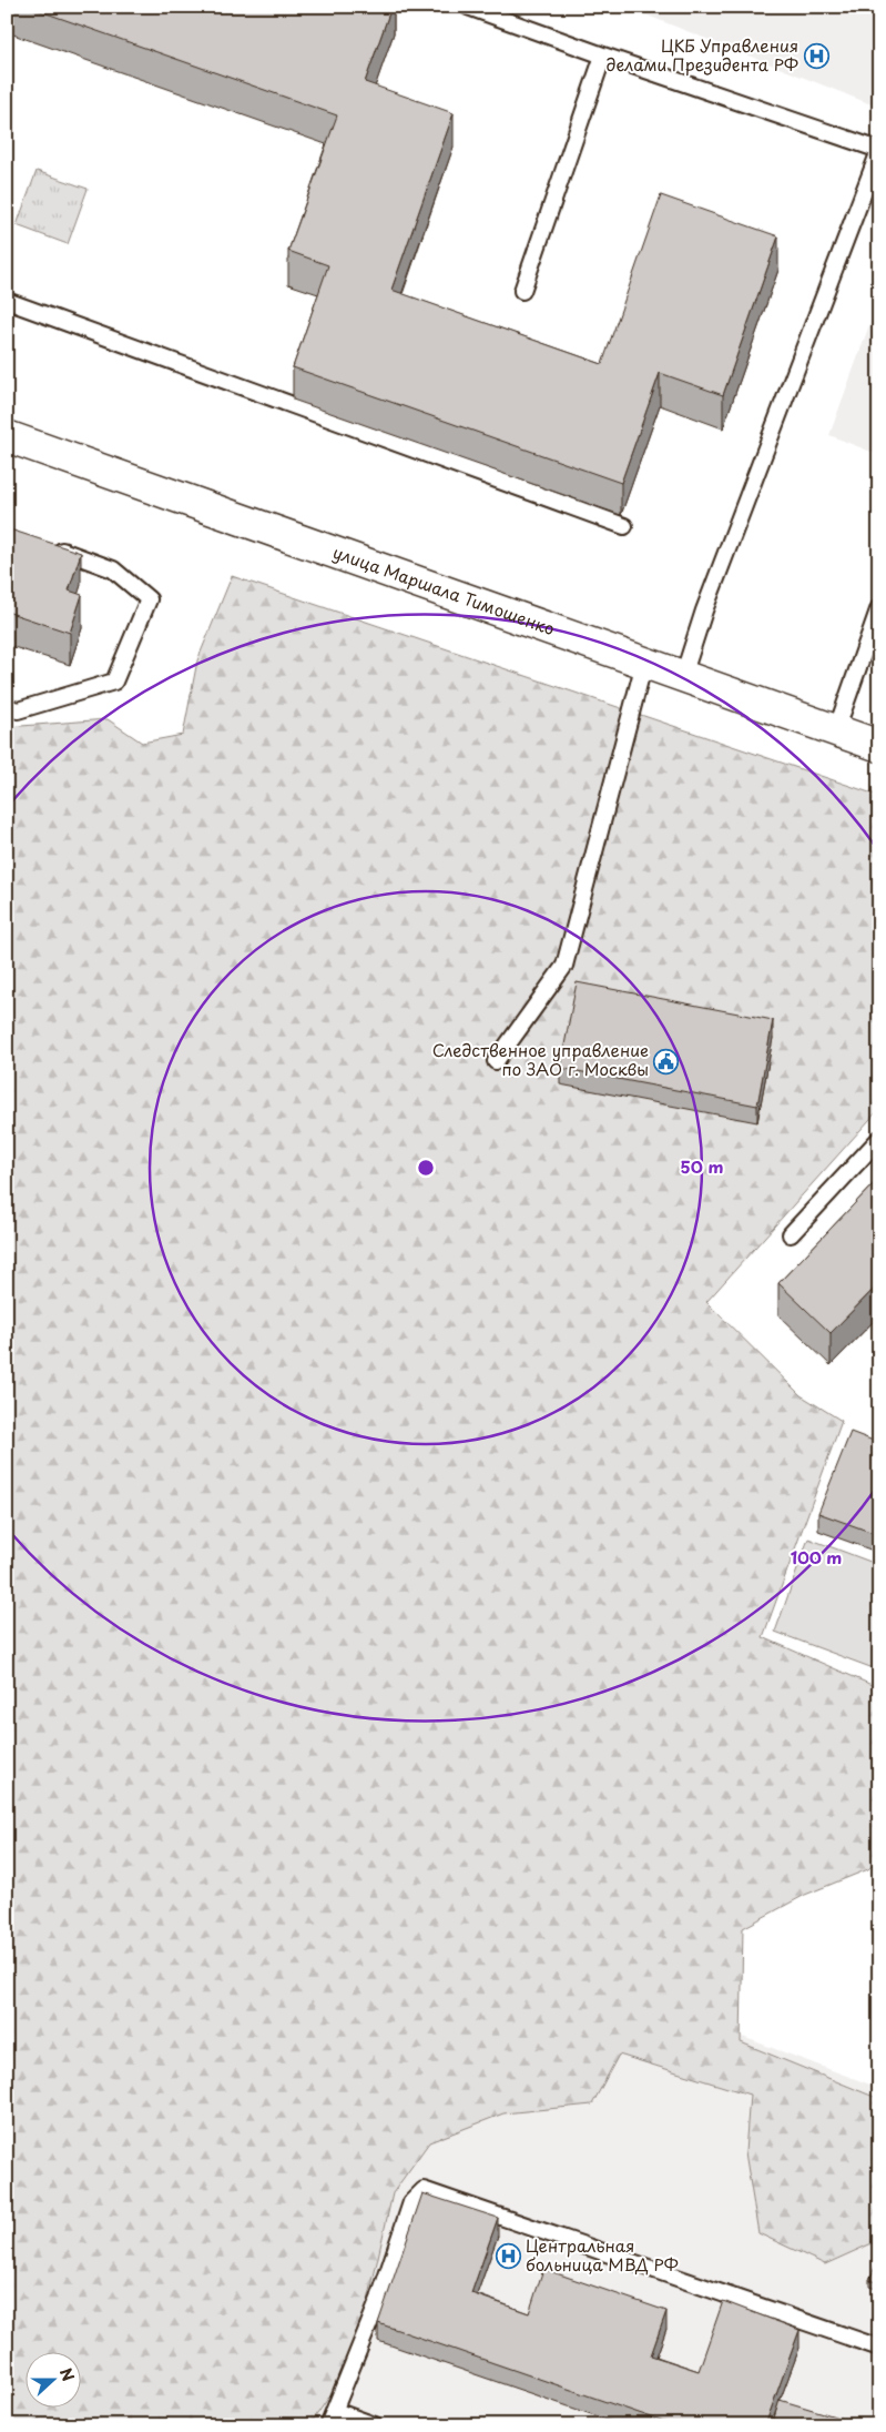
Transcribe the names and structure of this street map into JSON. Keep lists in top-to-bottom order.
{
  "streets": {
    "street": ["улица Маршала Тимошенко"]
  },
  "places": {
    "hospital": ["ЦКБ Управления делами Президента РФ", "Центральная больница МВД РФ"],
    "public building": ["Следственное управление по ЗАО г. Москвы"]
  },
  "north": "right",
  "rings": ["50 m", "100 m"]
}
